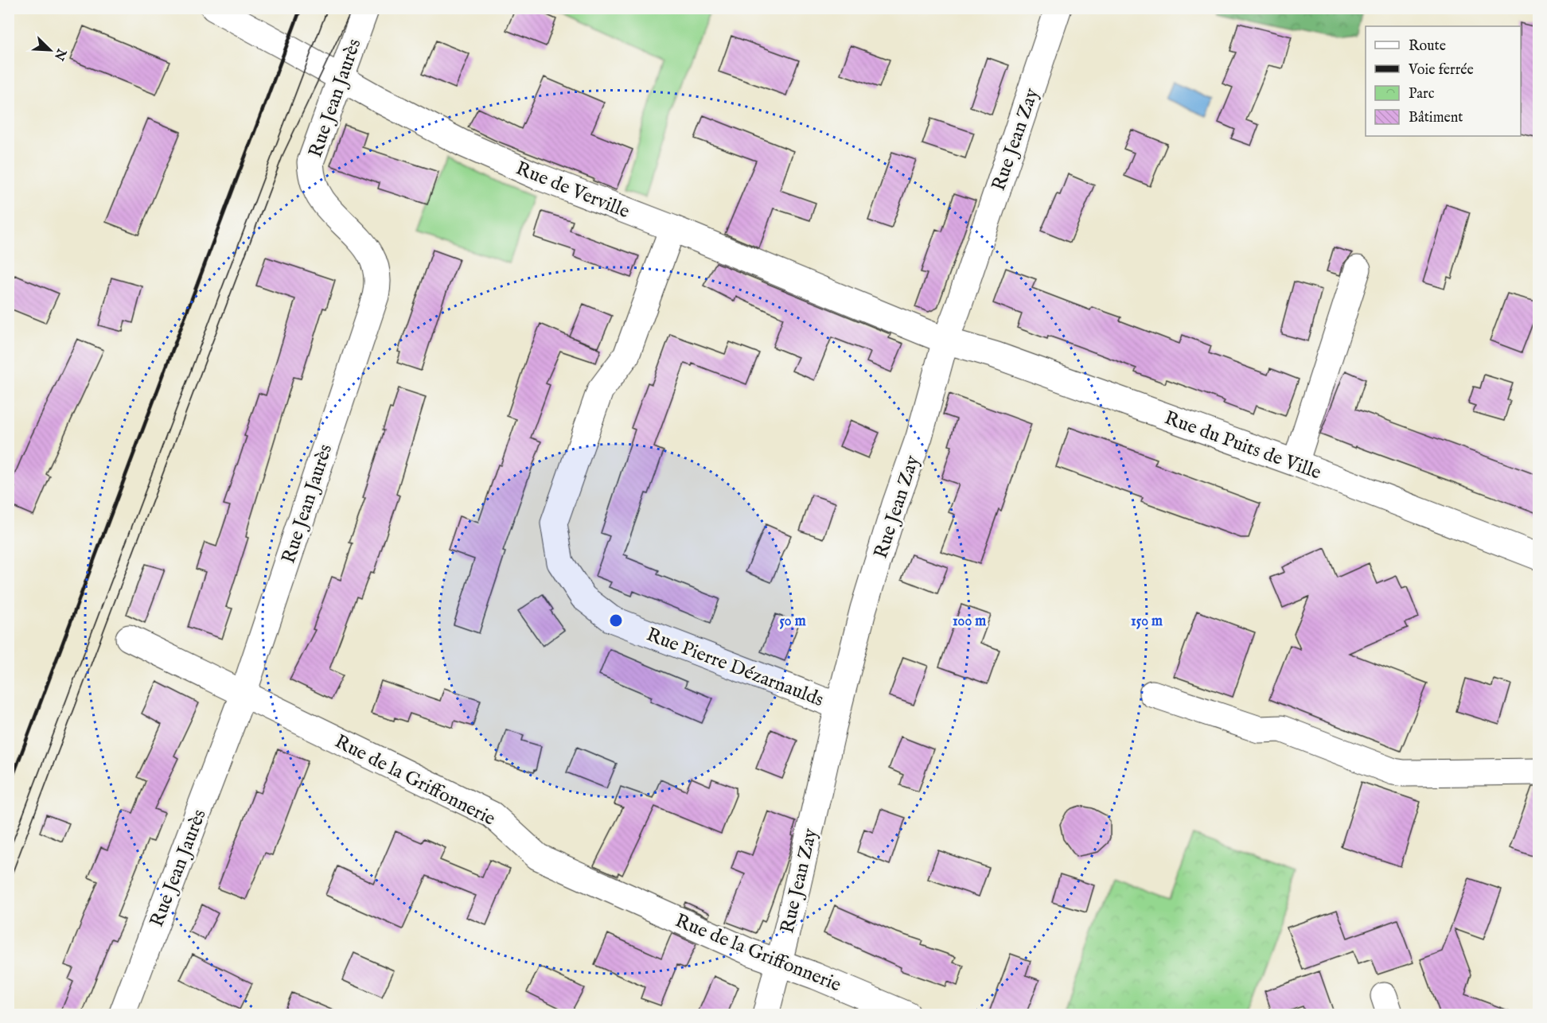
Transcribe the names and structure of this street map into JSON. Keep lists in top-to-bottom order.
{
  "streets": {
    "street": [
      "Rue Jean Jaurès",
      "Rue Jean Zay",
      "Rue de Verville",
      "Rue du Puits de Ville",
      "Rue Pierre Dézarnaulds",
      "Rue de la Griffonnerie"
    ]
  },
  "crossings": [
    ["Rue Jean Jaurès", "Rue de Verville"],
    ["Rue Jean Jaurès", "Rue de la Griffonnerie"],
    ["Rue Jean Zay", "Rue de Verville"],
    ["Rue Jean Zay", "Rue du Puits de Ville"],
    ["Rue Jean Zay", "Rue Pierre Dézarnaulds"],
    ["Rue Jean Zay", "Rue de la Griffonnerie"],
    ["Rue de Verville", "Rue du Puits de Ville"],
    ["Rue de Verville", "Rue Pierre Dézarnaulds"]
  ],
  "legend": [
    "Route",
    "Voie ferrée",
    "Parc",
    "Bâtiment"
  ],
  "north": "bottom right",
  "rings": ["50 m", "100 m", "150 m"]
}
